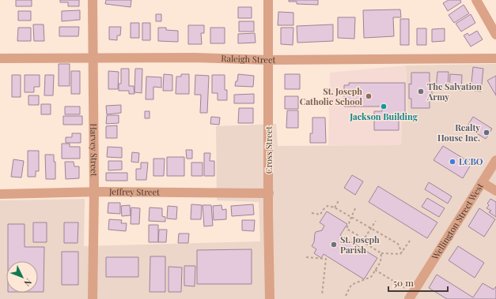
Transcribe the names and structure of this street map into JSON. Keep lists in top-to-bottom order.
{
  "streets": {
    "street": [
      "Raleigh Street",
      "Harvey Street",
      "Cross Street",
      "Jeffrey Street",
      "Wellington Street West"
    ]
  },
  "crossings": [
    ["Raleigh Street", "Harvey Street"],
    ["Raleigh Street", "Cross Street"],
    ["Harvey Street", "Jeffrey Street"],
    ["Cross Street", "Jeffrey Street"]
  ],
  "places": [
    "The Salvation Army",
    "St. Joseph Catholic School",
    "Jackson Building",
    "Realty House Inc.",
    "LCBO",
    "St. Joseph Parish"
  ],
  "scale_bar": "50 m",
  "north": "bottom right"
}
